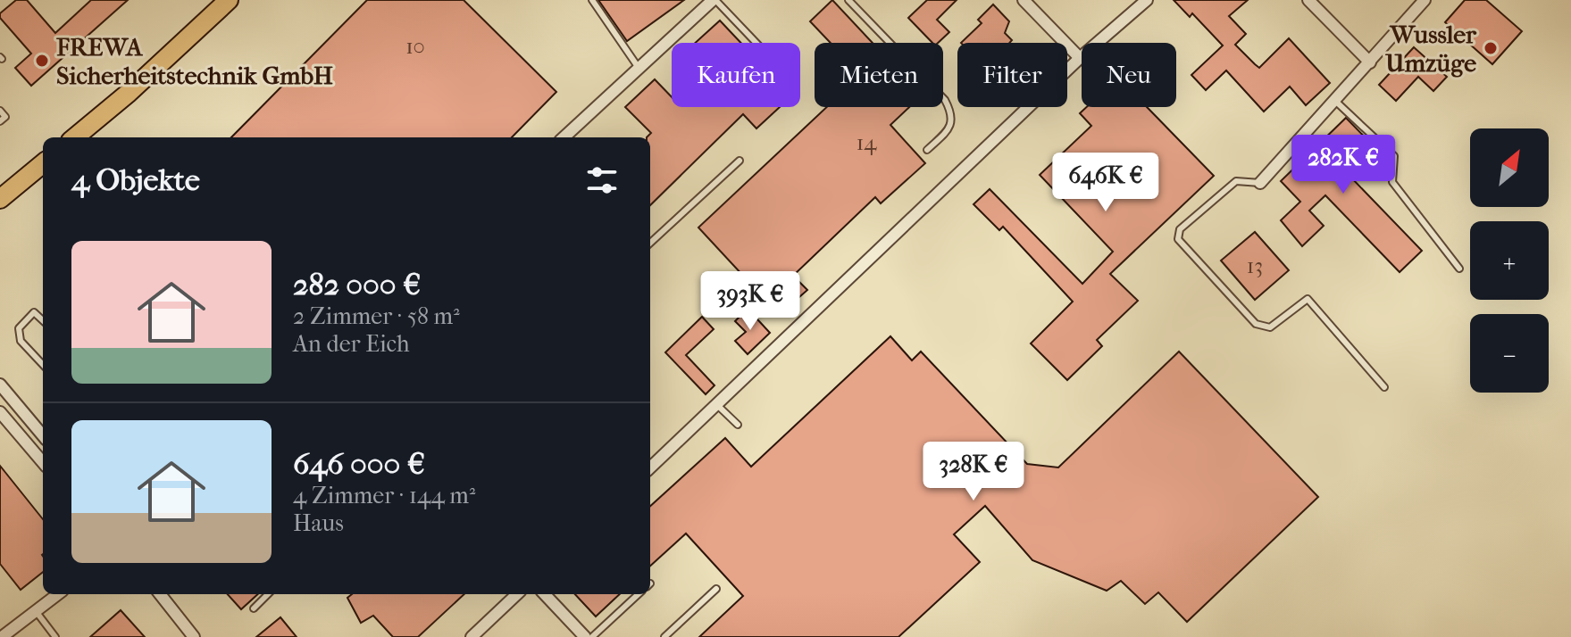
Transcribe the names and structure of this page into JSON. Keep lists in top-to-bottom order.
{
  "places": ["Wussler Umzüge", "FREWA Sicherheitstechnik GmbH"],
  "house_numbers": ["10", "14", "13"],
  "north": "top right",
  "page": {
    "chip": [
      "Kaufen",
      "Mieten",
      "Filter",
      "Neu"
    ],
    "map_buttons": ["+", "−"],
    "price": [
      "282K €",
      "646K €",
      "393K €",
      "328K €"
    ],
    "heading": "4 Objekte",
    "list": [
      {
        "name": "282 000 €",
        "note": "2 Zimmer · 58 m² · An der Eich"
      },
      {
        "name": "646 000 €",
        "note": "4 Zimmer · 144 m² · Haus"
      }
    ]
  }
}
